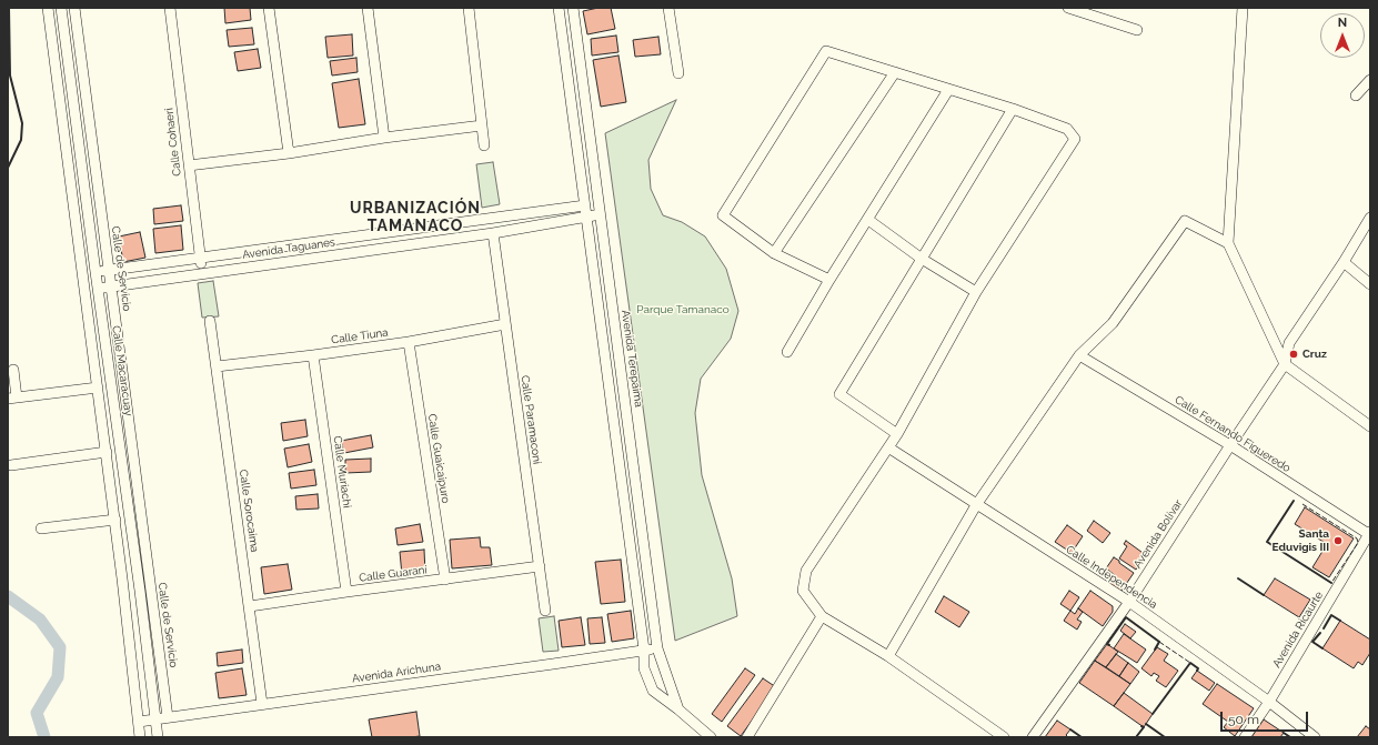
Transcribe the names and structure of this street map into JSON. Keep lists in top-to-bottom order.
{
  "streets": {
    "street": [
      "Calle Cohaeri",
      "Avenida Taguanes",
      "Calle de Servicio",
      "Calle Tiuna",
      "Avenida Terepaima",
      "Calle Macaracuay",
      "Calle Paramaconi",
      "Calle Fernando Figueredo",
      "Calle Guaicaipuro",
      "Calle Muriachi",
      "Calle Sorocaima",
      "Avenida Bolívar",
      "Calle Guaraní",
      "Calle Independencia",
      "Avenida Ricaurte",
      "Avenida Arichuna"
    ]
  },
  "crossings": [
    ["Calle Cohaeri", "Avenida Taguanes"],
    ["Avenida Taguanes", "Calle de Servicio"],
    ["Avenida Taguanes", "Avenida Terepaima"],
    ["Avenida Taguanes", "Calle Macaracuay"],
    ["Avenida Taguanes", "Calle Paramaconi"],
    ["Calle de Servicio", "Avenida Arichuna"],
    ["Calle Tiuna", "Calle Paramaconi"],
    ["Calle Tiuna", "Calle Guaicaipuro"],
    ["Calle Tiuna", "Calle Muriachi"],
    ["Calle Tiuna", "Calle Sorocaima"],
    ["Avenida Terepaima", "Avenida Arichuna"],
    ["Calle Macaracuay", "Avenida Arichuna"],
    ["Calle Paramaconi", "Calle Guaraní"],
    ["Calle Fernando Figueredo", "Avenida Bolívar"],
    ["Calle Fernando Figueredo", "Avenida Ricaurte"],
    ["Calle Guaicaipuro", "Calle Guaraní"],
    ["Calle Muriachi", "Calle Guaraní"],
    ["Calle Sorocaima", "Calle Guaraní"],
    ["Calle Sorocaima", "Avenida Arichuna"],
    ["Avenida Bolívar", "Calle Independencia"],
    ["Calle Independencia", "Avenida Ricaurte"]
  ],
  "districts": ["URBANIZACIÓN TAMANACO"],
  "parks": ["Parque Tamanaco"],
  "places": ["Cruz", "Santa Eduvigis III"],
  "scale_bar": "50 m",
  "north": "top"
}
